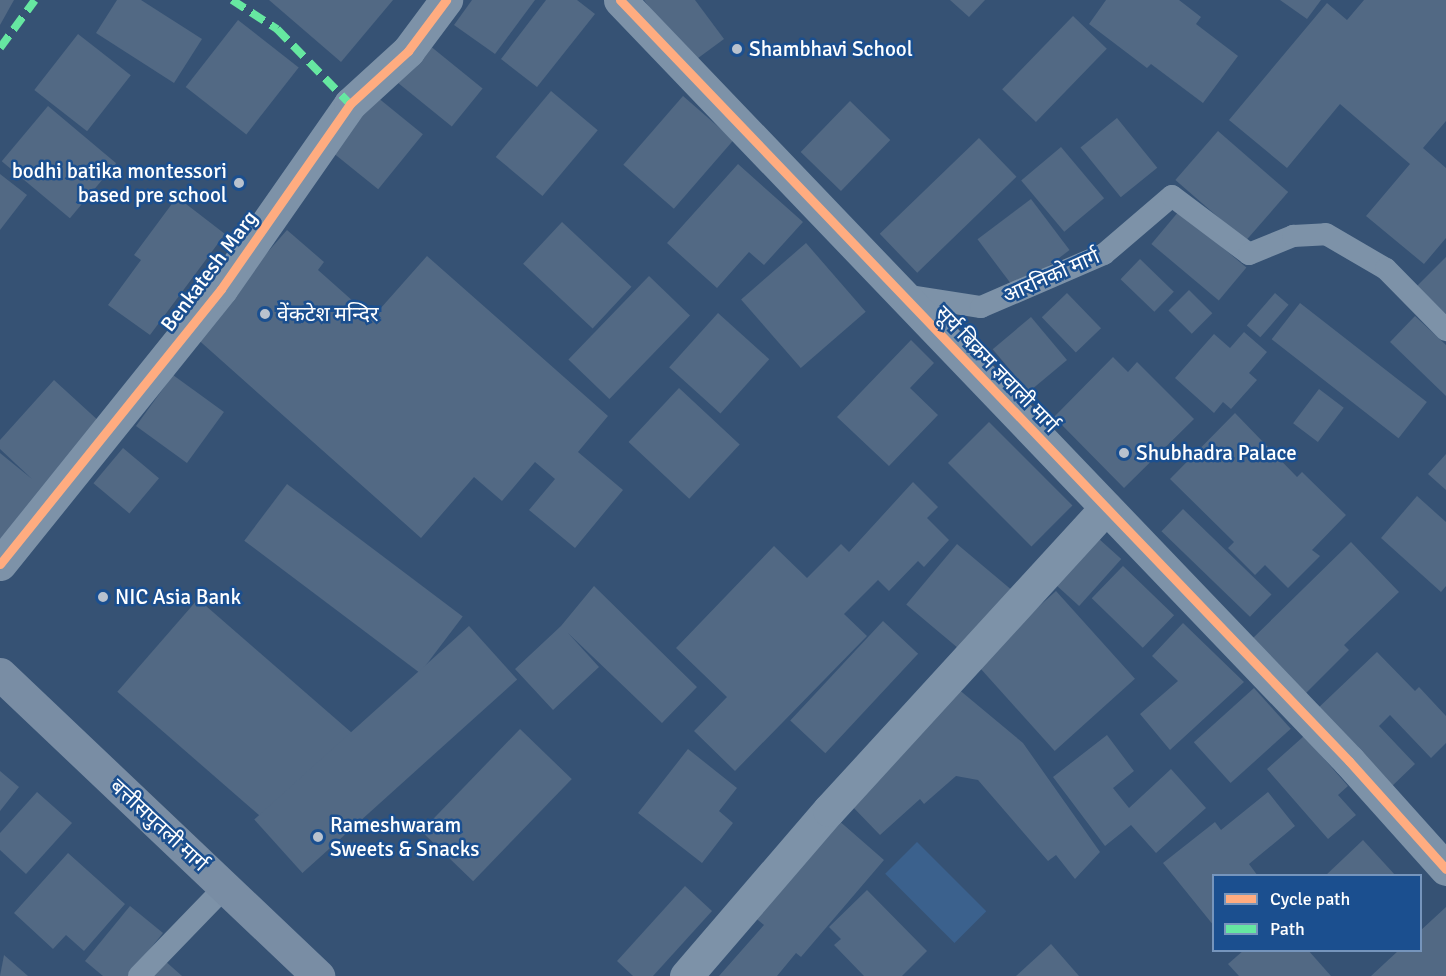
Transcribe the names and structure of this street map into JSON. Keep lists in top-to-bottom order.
{
  "streets": {
    "main road": ["बत्तीसपुतली मार्ग"],
    "street": ["Benkatesh Marg", "सूर्य बिक्रम ज्ञवाली मार्ग"],
    "lane": ["आरनिको मार्ग"]
  },
  "crossings": [
    ["आरनिको मार्ग", "सूर्य बिक्रम ज्ञवाली मार्ग"]
  ],
  "places": [
    "Shambhavi School",
    "bodhi batika montessori based pre school",
    "वेंकटेश मन्दिर",
    "Shubhadra Palace",
    "NIC Asia Bank",
    "Rameshwaram Sweets & Snacks"
  ],
  "legend": ["Cycle path", "Path"]
}
